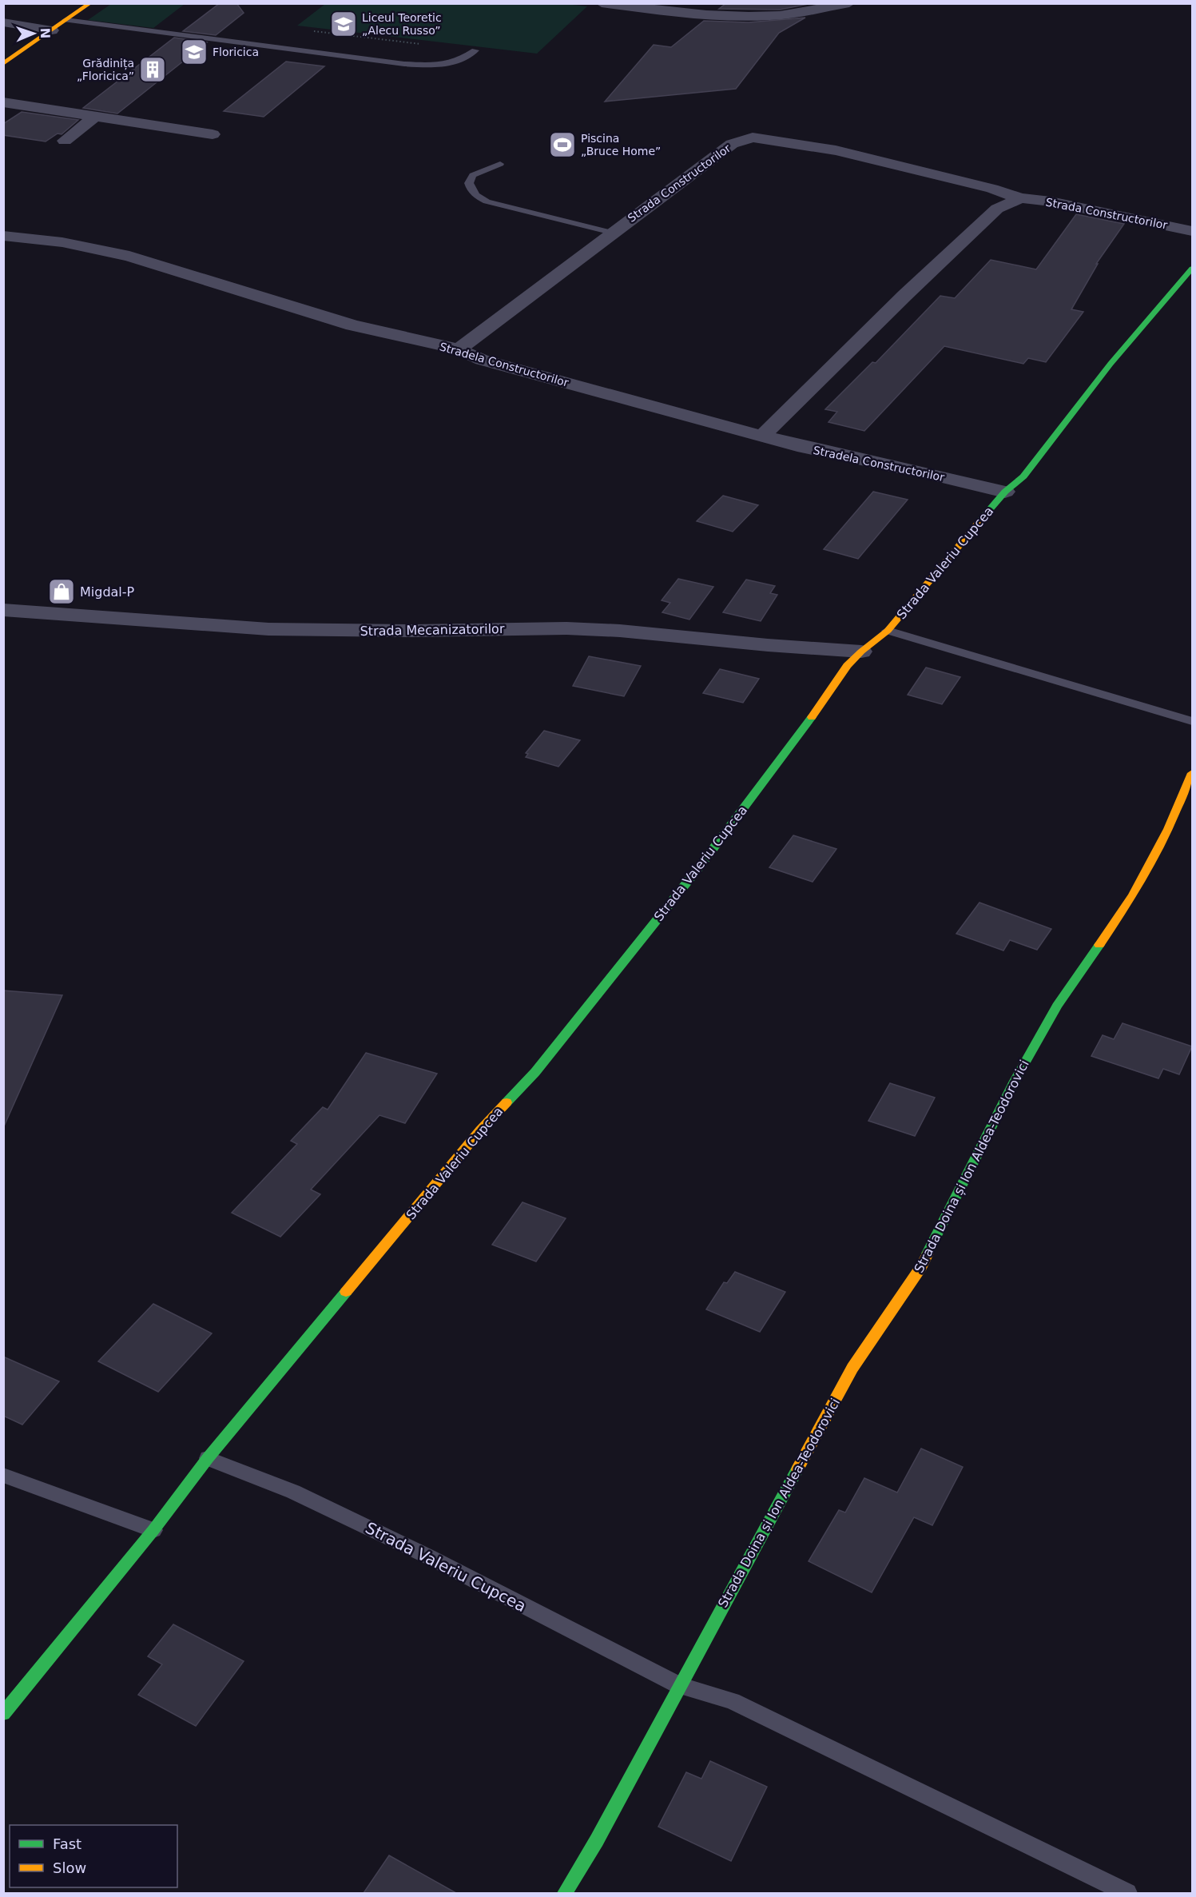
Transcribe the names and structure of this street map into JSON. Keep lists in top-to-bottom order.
{
  "streets": {
    "street": [
      "Strada Constructorilor",
      "Stradela Constructorilor",
      "Strada Valeriu Cupcea",
      "Strada Mecanizatorilor",
      "Strada Doina și Ion Aldea-Teodorovici"
    ]
  },
  "crossings": [
    ["Strada Constructorilor", "Stradela Constructorilor"],
    ["Stradela Constructorilor", "Strada Valeriu Cupcea"],
    ["Strada Valeriu Cupcea", "Strada Mecanizatorilor"],
    ["Strada Valeriu Cupcea", "Strada Doina și Ion Aldea-Teodorovici"]
  ],
  "places": {
    "school or university": ["Liceul Teoretic „Alecu Russo”", "Floricica"],
    "building": ["Grădinița „Floricica”"],
    "sports": ["Piscina „Bruce Home”"],
    "shop": ["Migdal-P"]
  },
  "legend": ["Fast", "Slow"],
  "north": "right"
}
